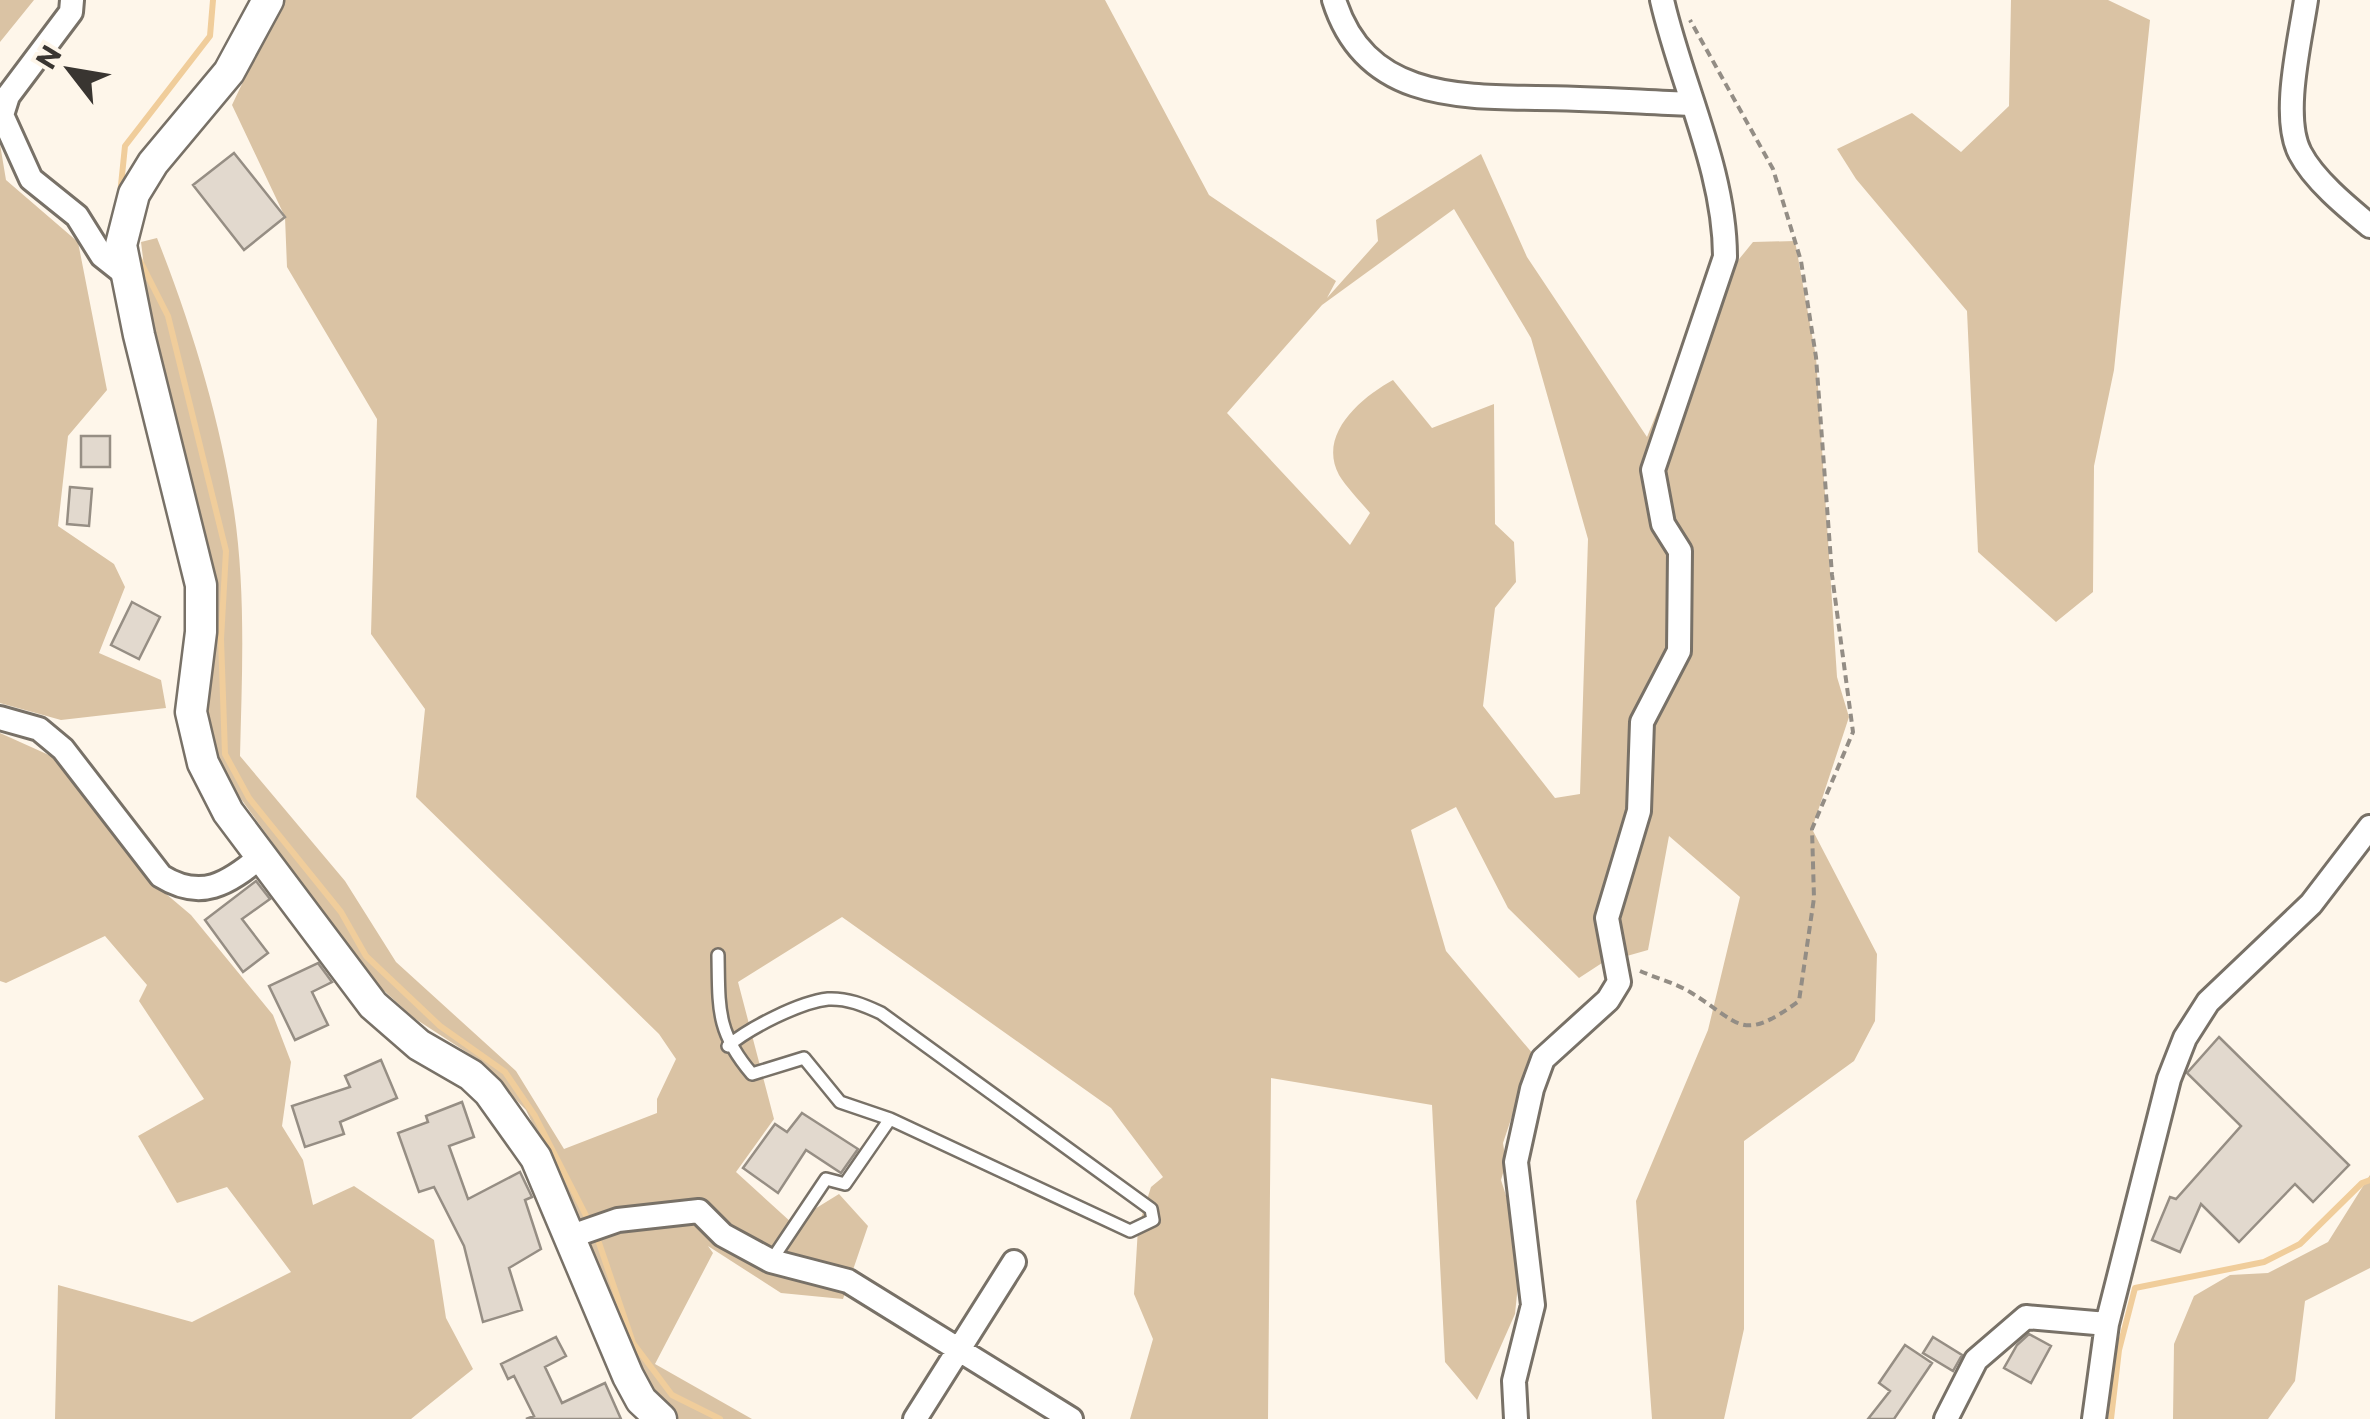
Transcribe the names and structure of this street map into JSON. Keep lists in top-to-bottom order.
{
  "north": "top left"
}
